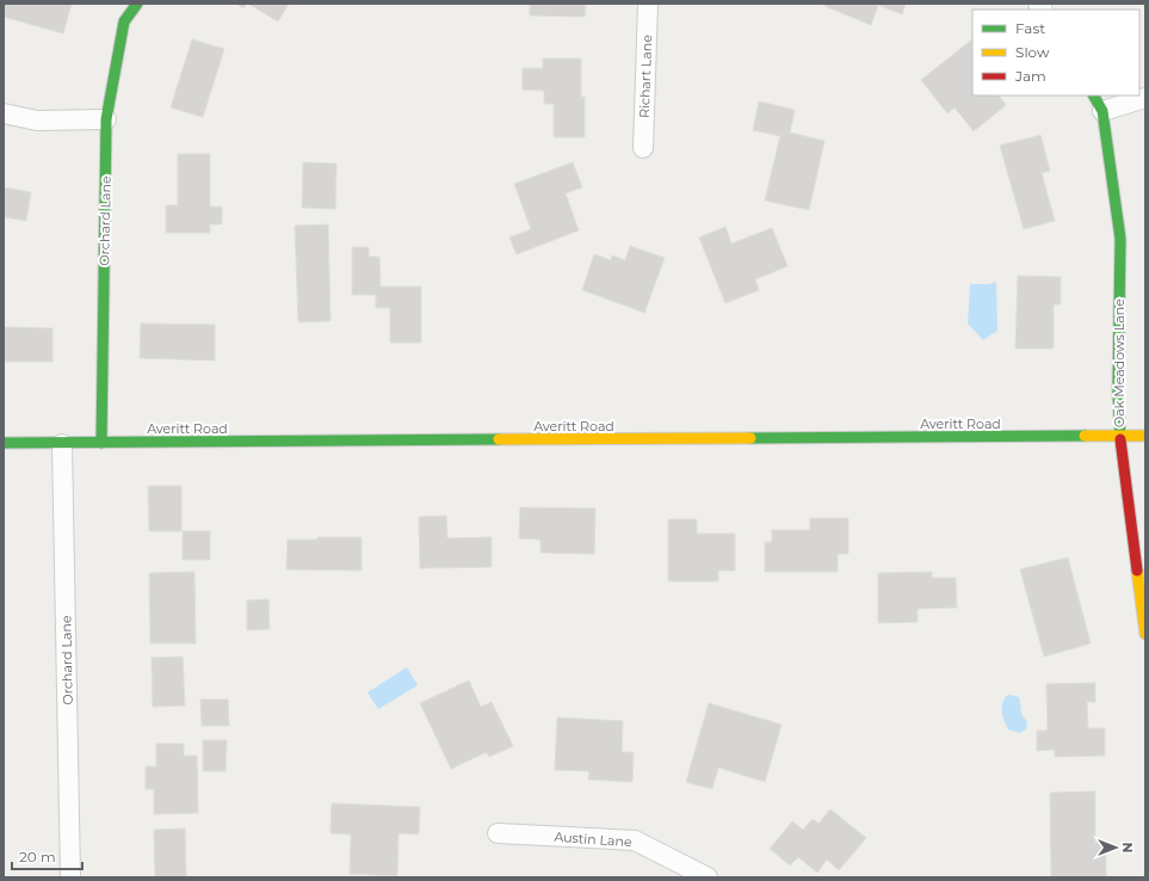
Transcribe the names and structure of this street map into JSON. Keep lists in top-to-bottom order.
{
  "streets": {
    "street": [
      "Richart Lane",
      "Orchard Lane",
      "Oak Meadows Lane",
      "Averitt Road",
      "Austin Lane"
    ]
  },
  "crossings": [
    ["Orchard Lane", "Averitt Road"],
    ["Oak Meadows Lane", "Averitt Road"]
  ],
  "legend": ["Fast", "Slow", "Jam"],
  "scale_bar": "20 m",
  "north": "right"
}
